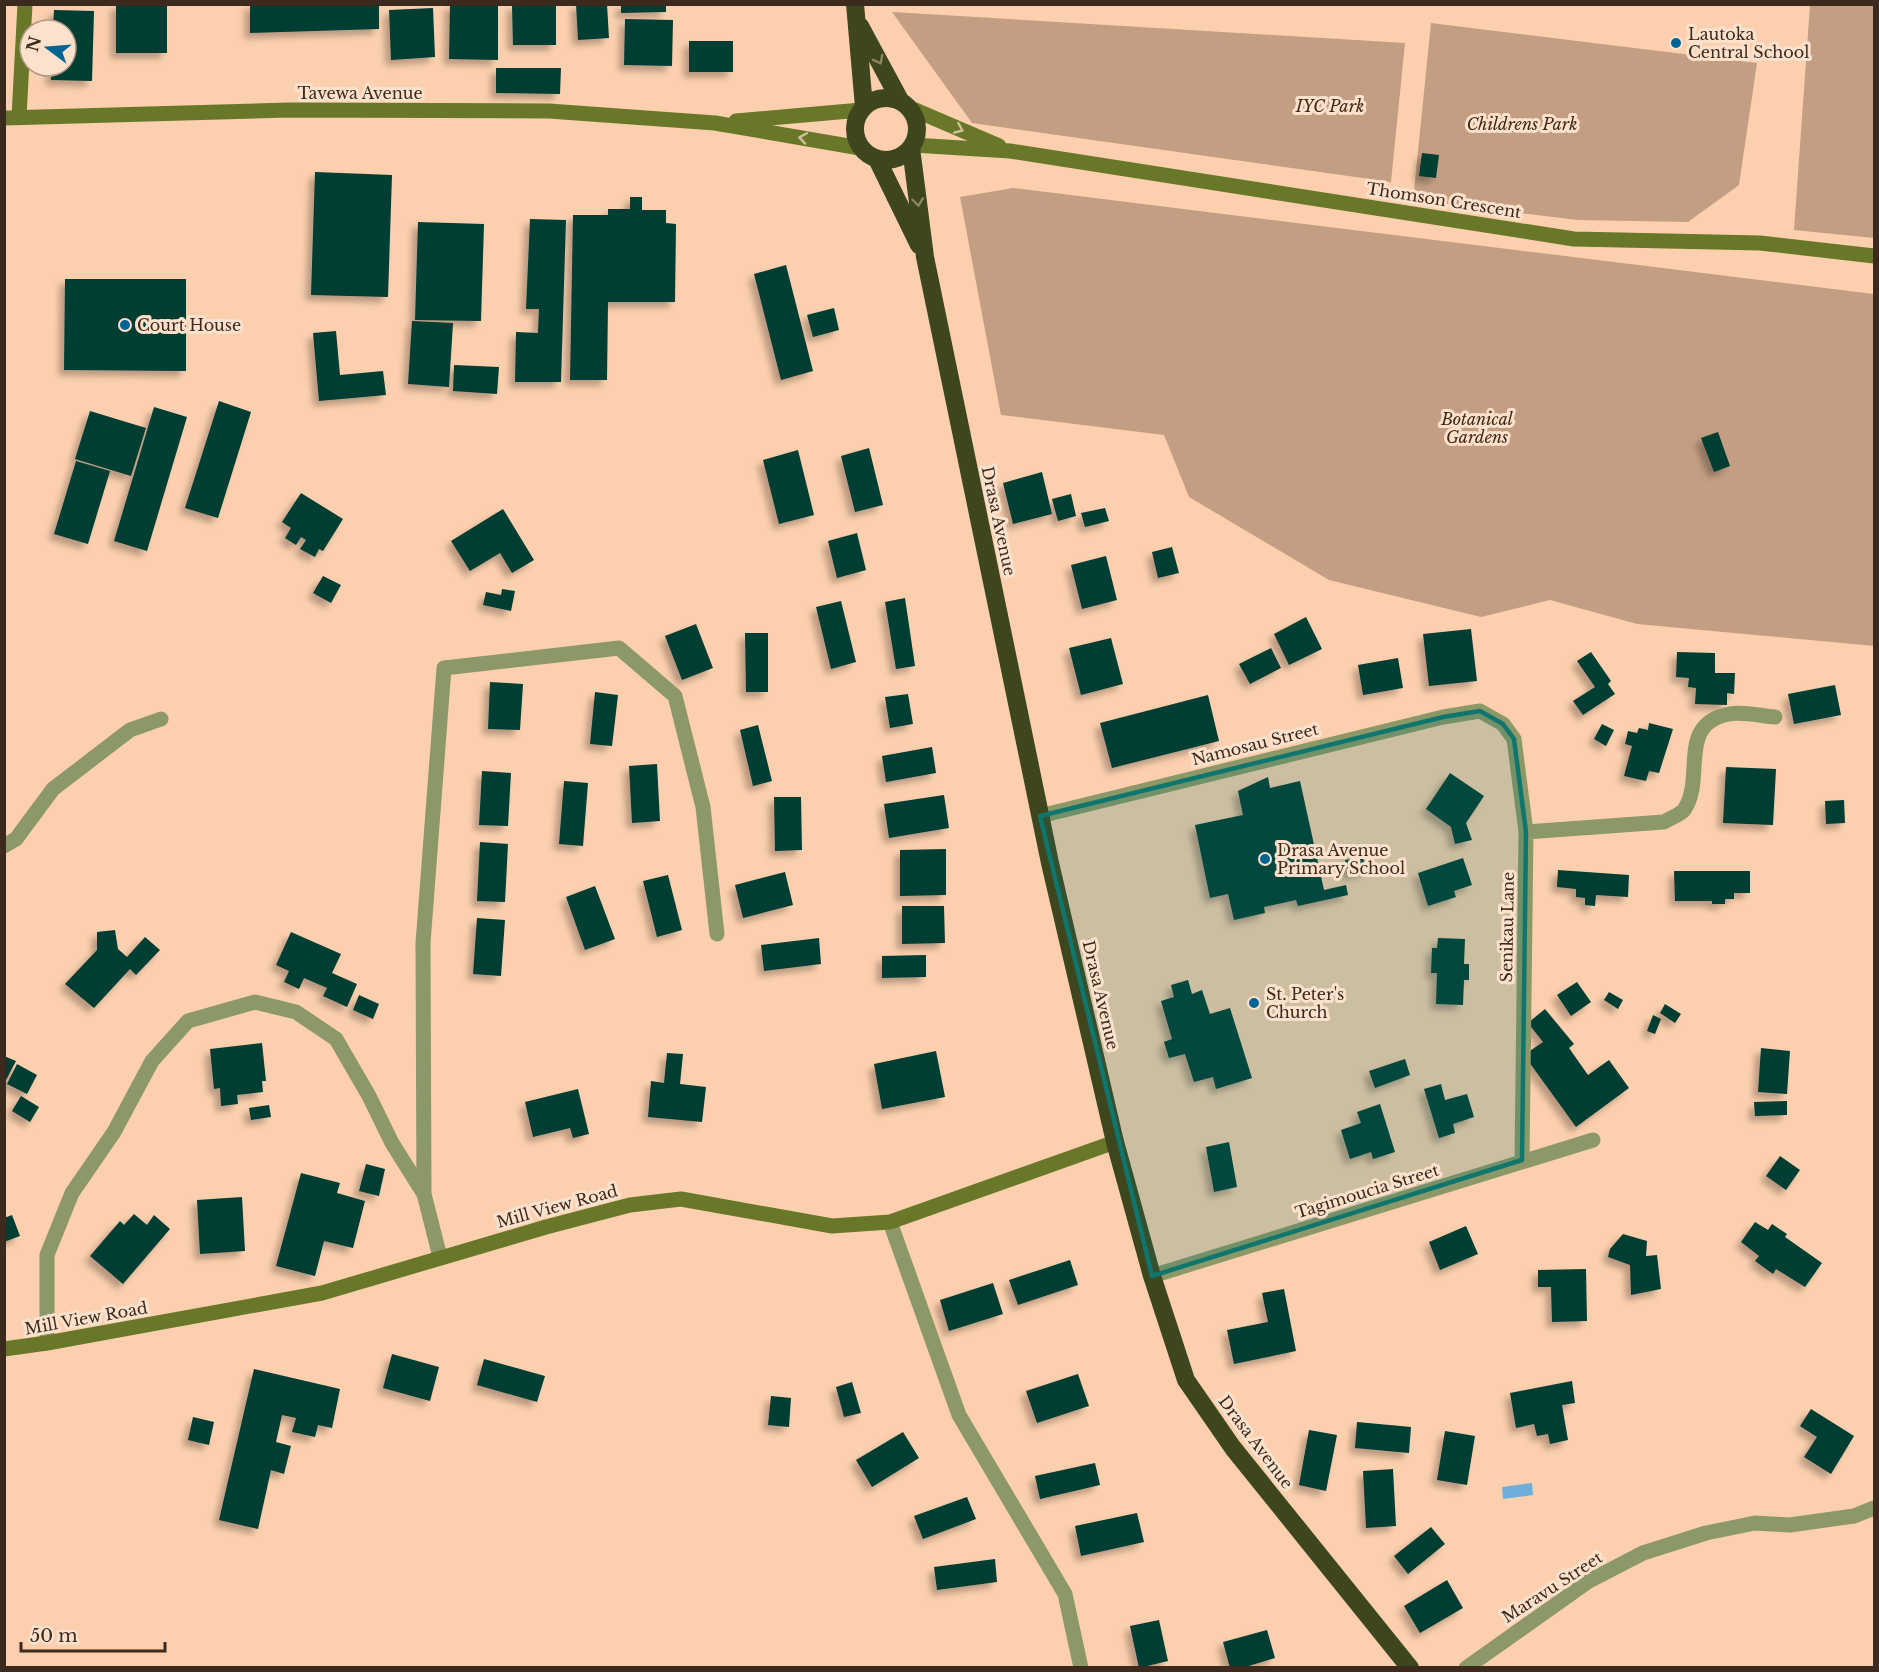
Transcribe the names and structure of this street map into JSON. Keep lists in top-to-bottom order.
{
  "streets": {
    "highway": ["Drasa Avenue"],
    "main road": ["Tavewa Avenue", "Thomson Crescent", "Mill View Road"],
    "street": [
      "Namosau Street",
      "Senikau Lane",
      "Tagimoucia Street",
      "Maravu Street"
    ]
  },
  "crossings": [
    ["Tavewa Avenue", "Thomson Crescent"],
    ["Tavewa Avenue", "Drasa Avenue"],
    ["Thomson Crescent", "Drasa Avenue"],
    ["Drasa Avenue", "Namosau Street"],
    ["Drasa Avenue", "Tagimoucia Street"],
    ["Drasa Avenue", "Mill View Road"],
    ["Namosau Street", "Senikau Lane"],
    ["Senikau Lane", "Tagimoucia Street"]
  ],
  "parks": ["IYC Park", "Childrens Park", "Botanical Gardens"],
  "places": [
    "Lautoka Central School",
    "Court House",
    "Drasa Avenue Primary School",
    "St. Peter's Church"
  ],
  "scale_bar": "50 m",
  "north": "left"
}
